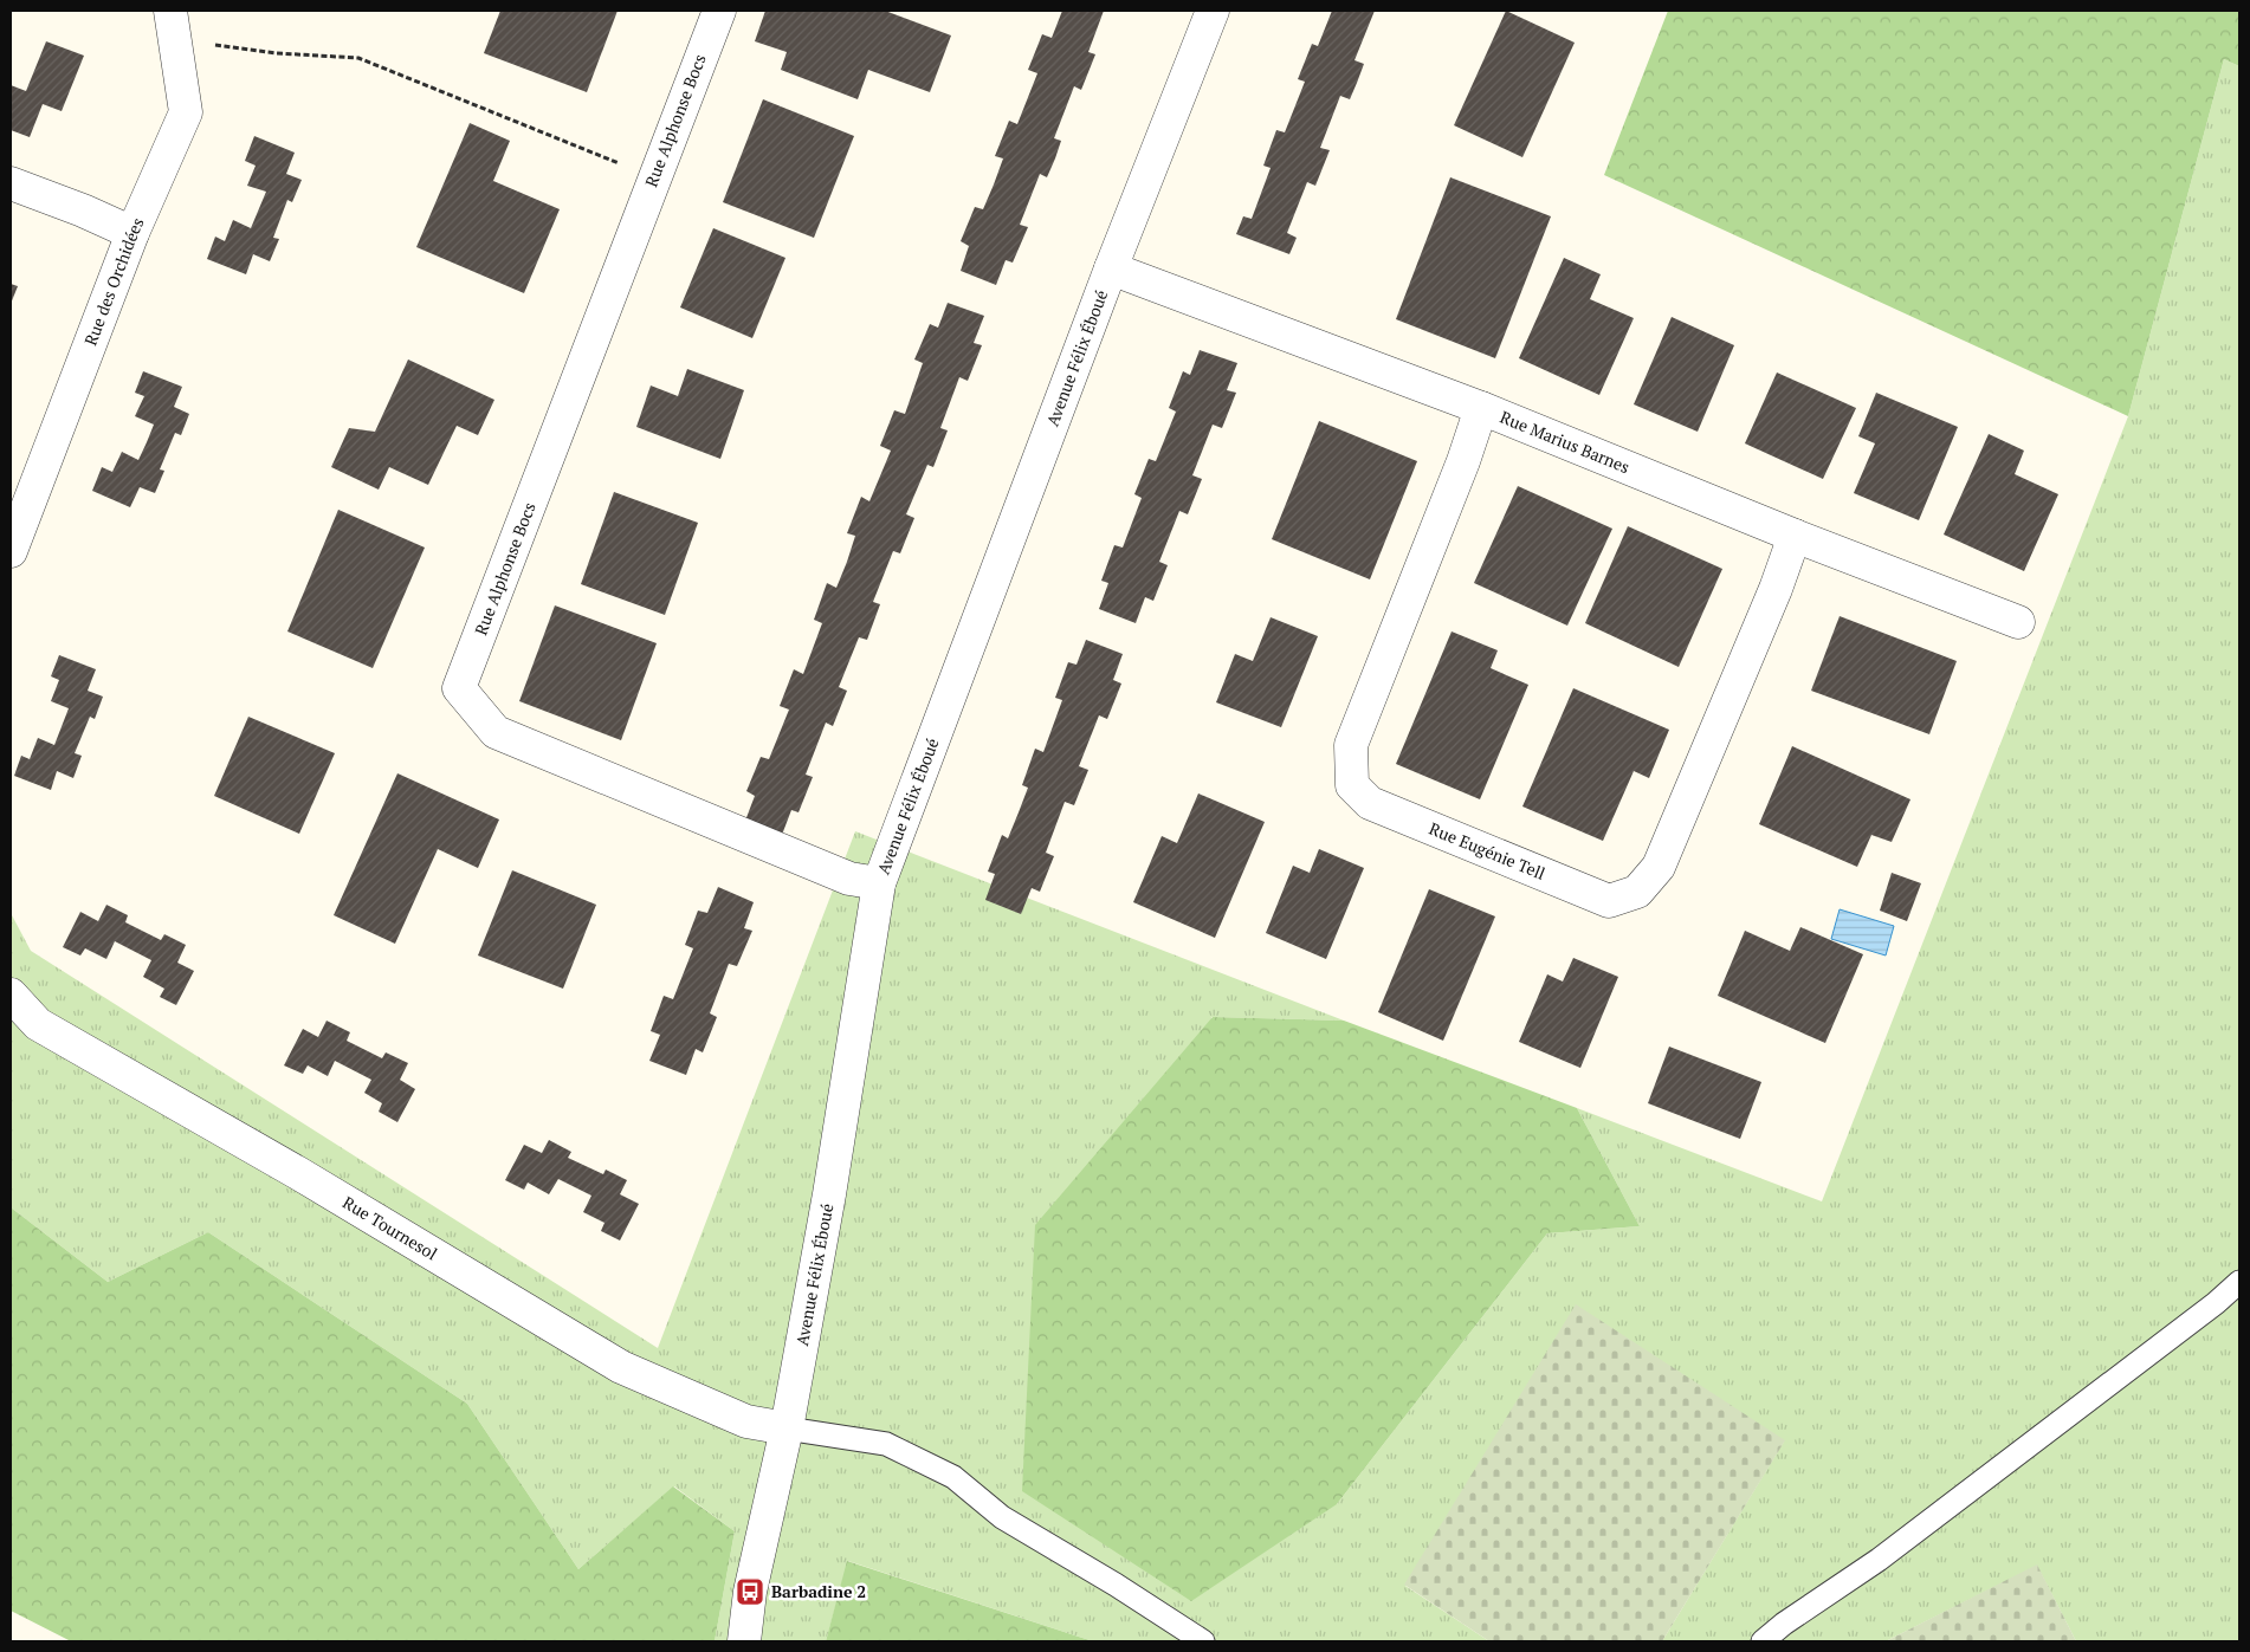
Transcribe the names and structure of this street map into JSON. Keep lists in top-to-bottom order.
{
  "streets": {
    "street": [
      "Rue Alphonse Bocs",
      "Rue des Orchidées",
      "Avenue Félix Éboué",
      "Rue Marius Barnes",
      "Rue Eugénie Tell",
      "Rue Tournesol"
    ]
  },
  "crossings": [
    ["Rue Alphonse Bocs", "Avenue Félix Éboué"],
    ["Avenue Félix Éboué", "Rue Marius Barnes"],
    ["Avenue Félix Éboué", "Rue Tournesol"],
    ["Rue Marius Barnes", "Rue Eugénie Tell"]
  ],
  "places": {
    "bus stop": ["Barbadine 2"]
  }
}
